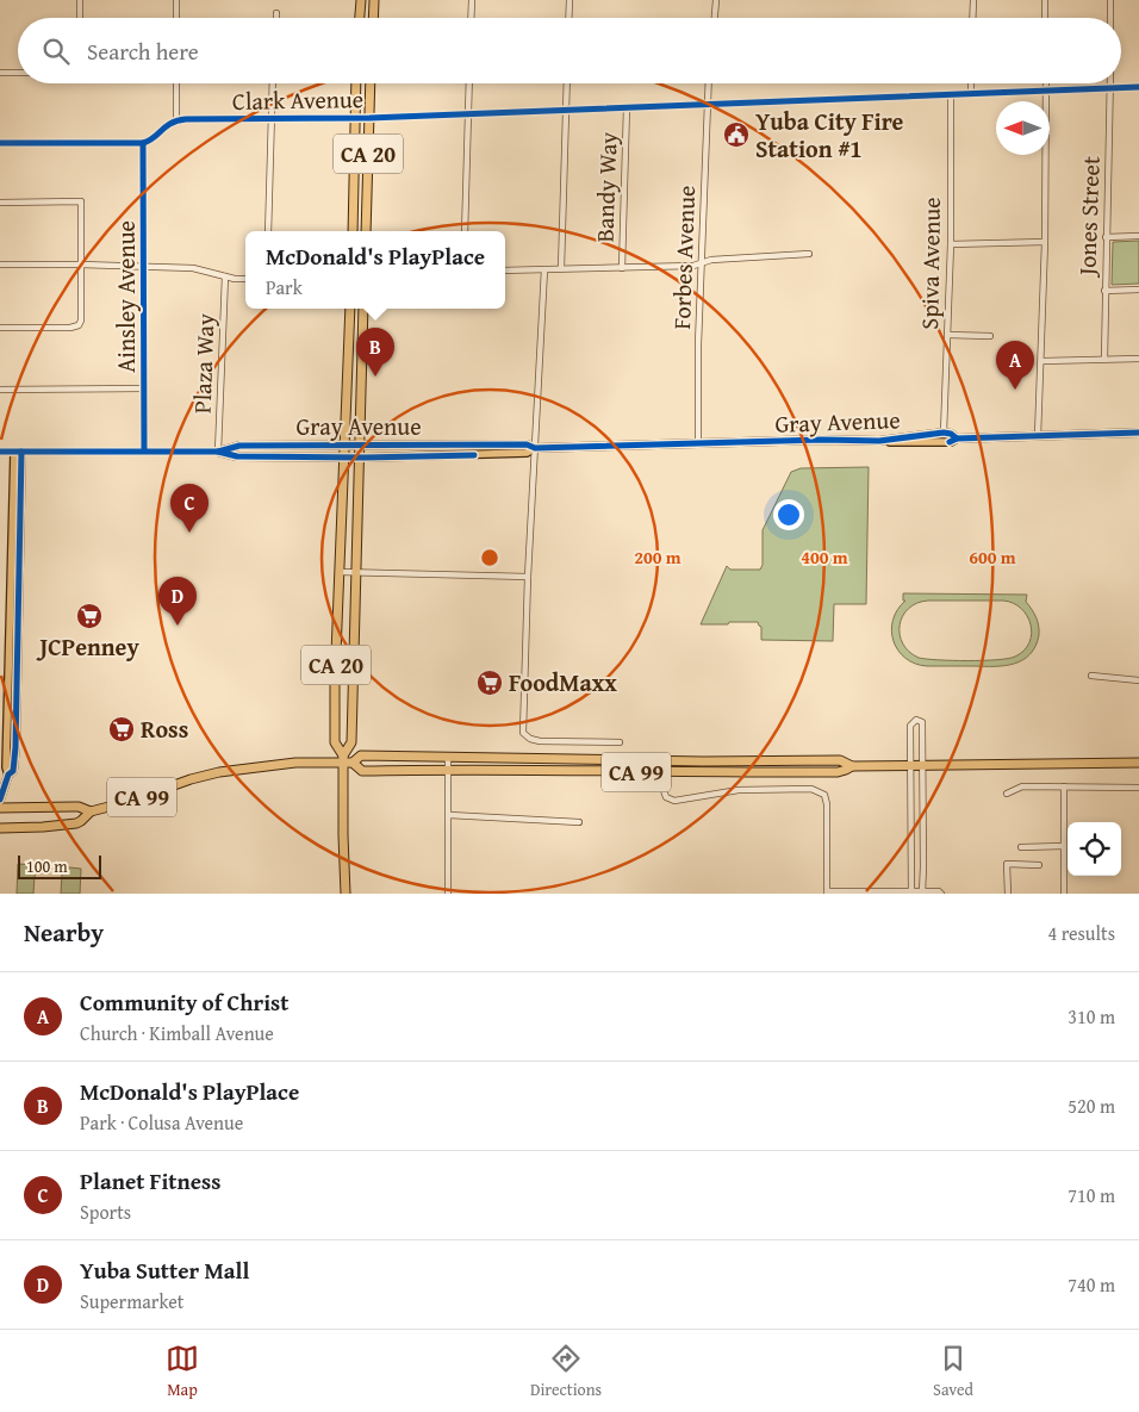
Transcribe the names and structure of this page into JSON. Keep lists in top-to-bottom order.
{
  "streets": {
    "highway": ["CA 20", "CA 99"],
    "main road": ["Gray Avenue"],
    "street": [
      "Clark Avenue",
      "Bandy Way",
      "Jones Street",
      "Forbes Avenue",
      "Spiva Avenue",
      "Ainsley Avenue",
      "Plaza Way"
    ]
  },
  "crossings": [
    ["Clark Avenue", "CA 20"],
    ["Clark Avenue", "Bandy Way"],
    ["Clark Avenue", "Jones Street"],
    ["Clark Avenue", "Forbes Avenue"],
    ["Clark Avenue", "Spiva Avenue"],
    ["CA 20", "Gray Avenue"],
    ["CA 20", "CA 99"],
    ["Forbes Avenue", "Gray Avenue"],
    ["Spiva Avenue", "Gray Avenue"],
    ["Ainsley Avenue", "Gray Avenue"],
    ["Plaza Way", "Gray Avenue"]
  ],
  "places": {
    "public building": ["Yuba City Fire Station #1"],
    "supermarket": ["JCPenney", "FoodMaxx", "Ross"]
  },
  "scale_bar": "100 m",
  "north": "left",
  "page": {
    "search": "Search here",
    "popup": ["McDonald's PlayPlace", "Park"],
    "pins": [
      "B",
      "A",
      "C",
      "D"
    ],
    "scale": "100 m",
    "heading": ["Nearby", "4 results"],
    "list": [
      {
        "mark": "A",
        "name": "Community of Christ",
        "note": "Church · Kimball Avenue",
        "value": "310 m"
      },
      {
        "mark": "B",
        "name": "McDonald's PlayPlace",
        "note": "Park · Colusa Avenue",
        "value": "520 m"
      },
      {
        "mark": "C",
        "name": "Planet Fitness",
        "note": "Sports",
        "value": "710 m"
      },
      {
        "mark": "D",
        "name": "Yuba Sutter Mall",
        "note": "Supermarket",
        "value": "740 m"
      }
    ],
    "nav": ["Map", "Directions", "Saved"]
  },
  "rings": ["200 m", "400 m", "600 m"]
}
